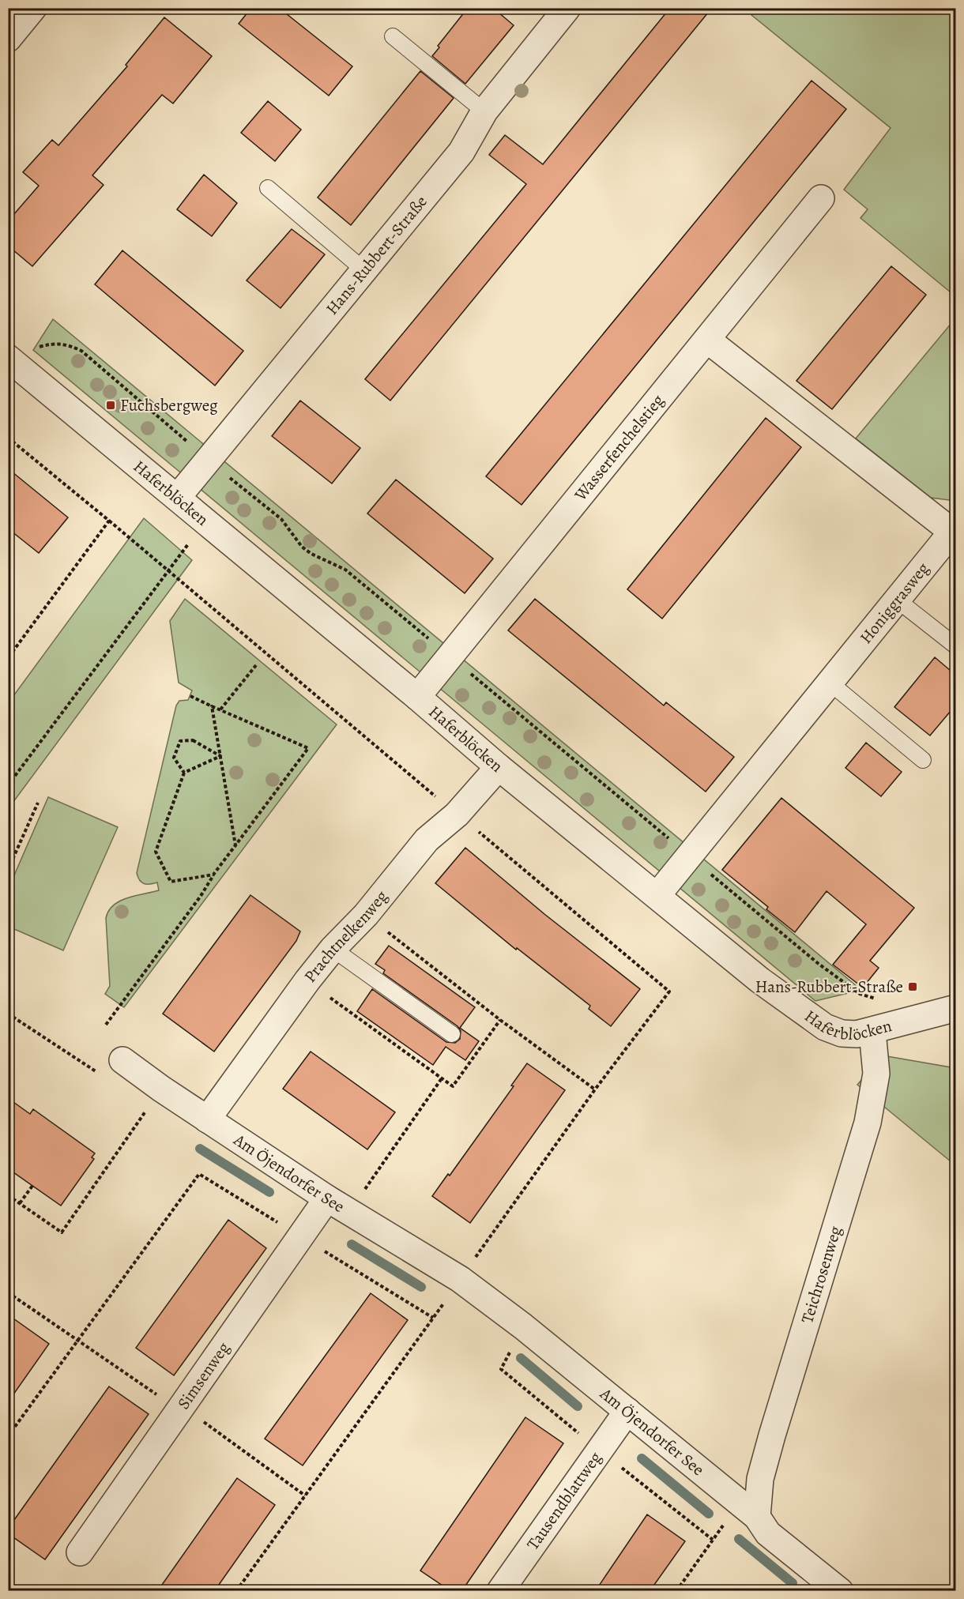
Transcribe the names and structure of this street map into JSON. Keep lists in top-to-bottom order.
{
  "streets": {
    "street": [
      "Hans-Rubbert-Straße",
      "Wasserfenchelstieg",
      "Haferblöcken",
      "Honiggrasweg",
      "Prachtnelkenweg",
      "Am Öjendorfer See",
      "Teichrosenweg",
      "Simsenweg",
      "Tausendblattweg"
    ]
  },
  "crossings": [
    ["Hans-Rubbert-Straße", "Haferblöcken"],
    ["Wasserfenchelstieg", "Haferblöcken"],
    ["Wasserfenchelstieg", "Honiggrasweg"],
    ["Haferblöcken", "Honiggrasweg"],
    ["Haferblöcken", "Prachtnelkenweg"],
    ["Haferblöcken", "Teichrosenweg"],
    ["Prachtnelkenweg", "Am Öjendorfer See"],
    ["Am Öjendorfer See", "Teichrosenweg"],
    ["Am Öjendorfer See", "Simsenweg"],
    ["Am Öjendorfer See", "Tausendblattweg"]
  ],
  "places": {
    "transit": ["Fuchsbergweg", "Hans-Rubbert-Straße"]
  }
}
